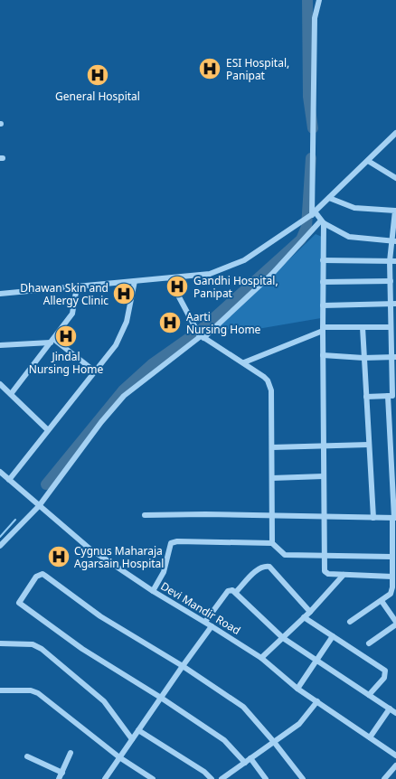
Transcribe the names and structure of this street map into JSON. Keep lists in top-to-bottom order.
{
  "streets": {
    "street": ["Devi Mandir Road"]
  },
  "places": {
    "hospital": [
      "ESI Hospital, Panipat",
      "General Hospital",
      "Gandhi Hospital, Panipat",
      "Dhawan Skin and Allergy Clinic",
      "Aarti Nursing Home",
      "Jindal Nursing Home",
      "Cygnus Maharaja Agarsain Hospital"
    ]
  }
}
